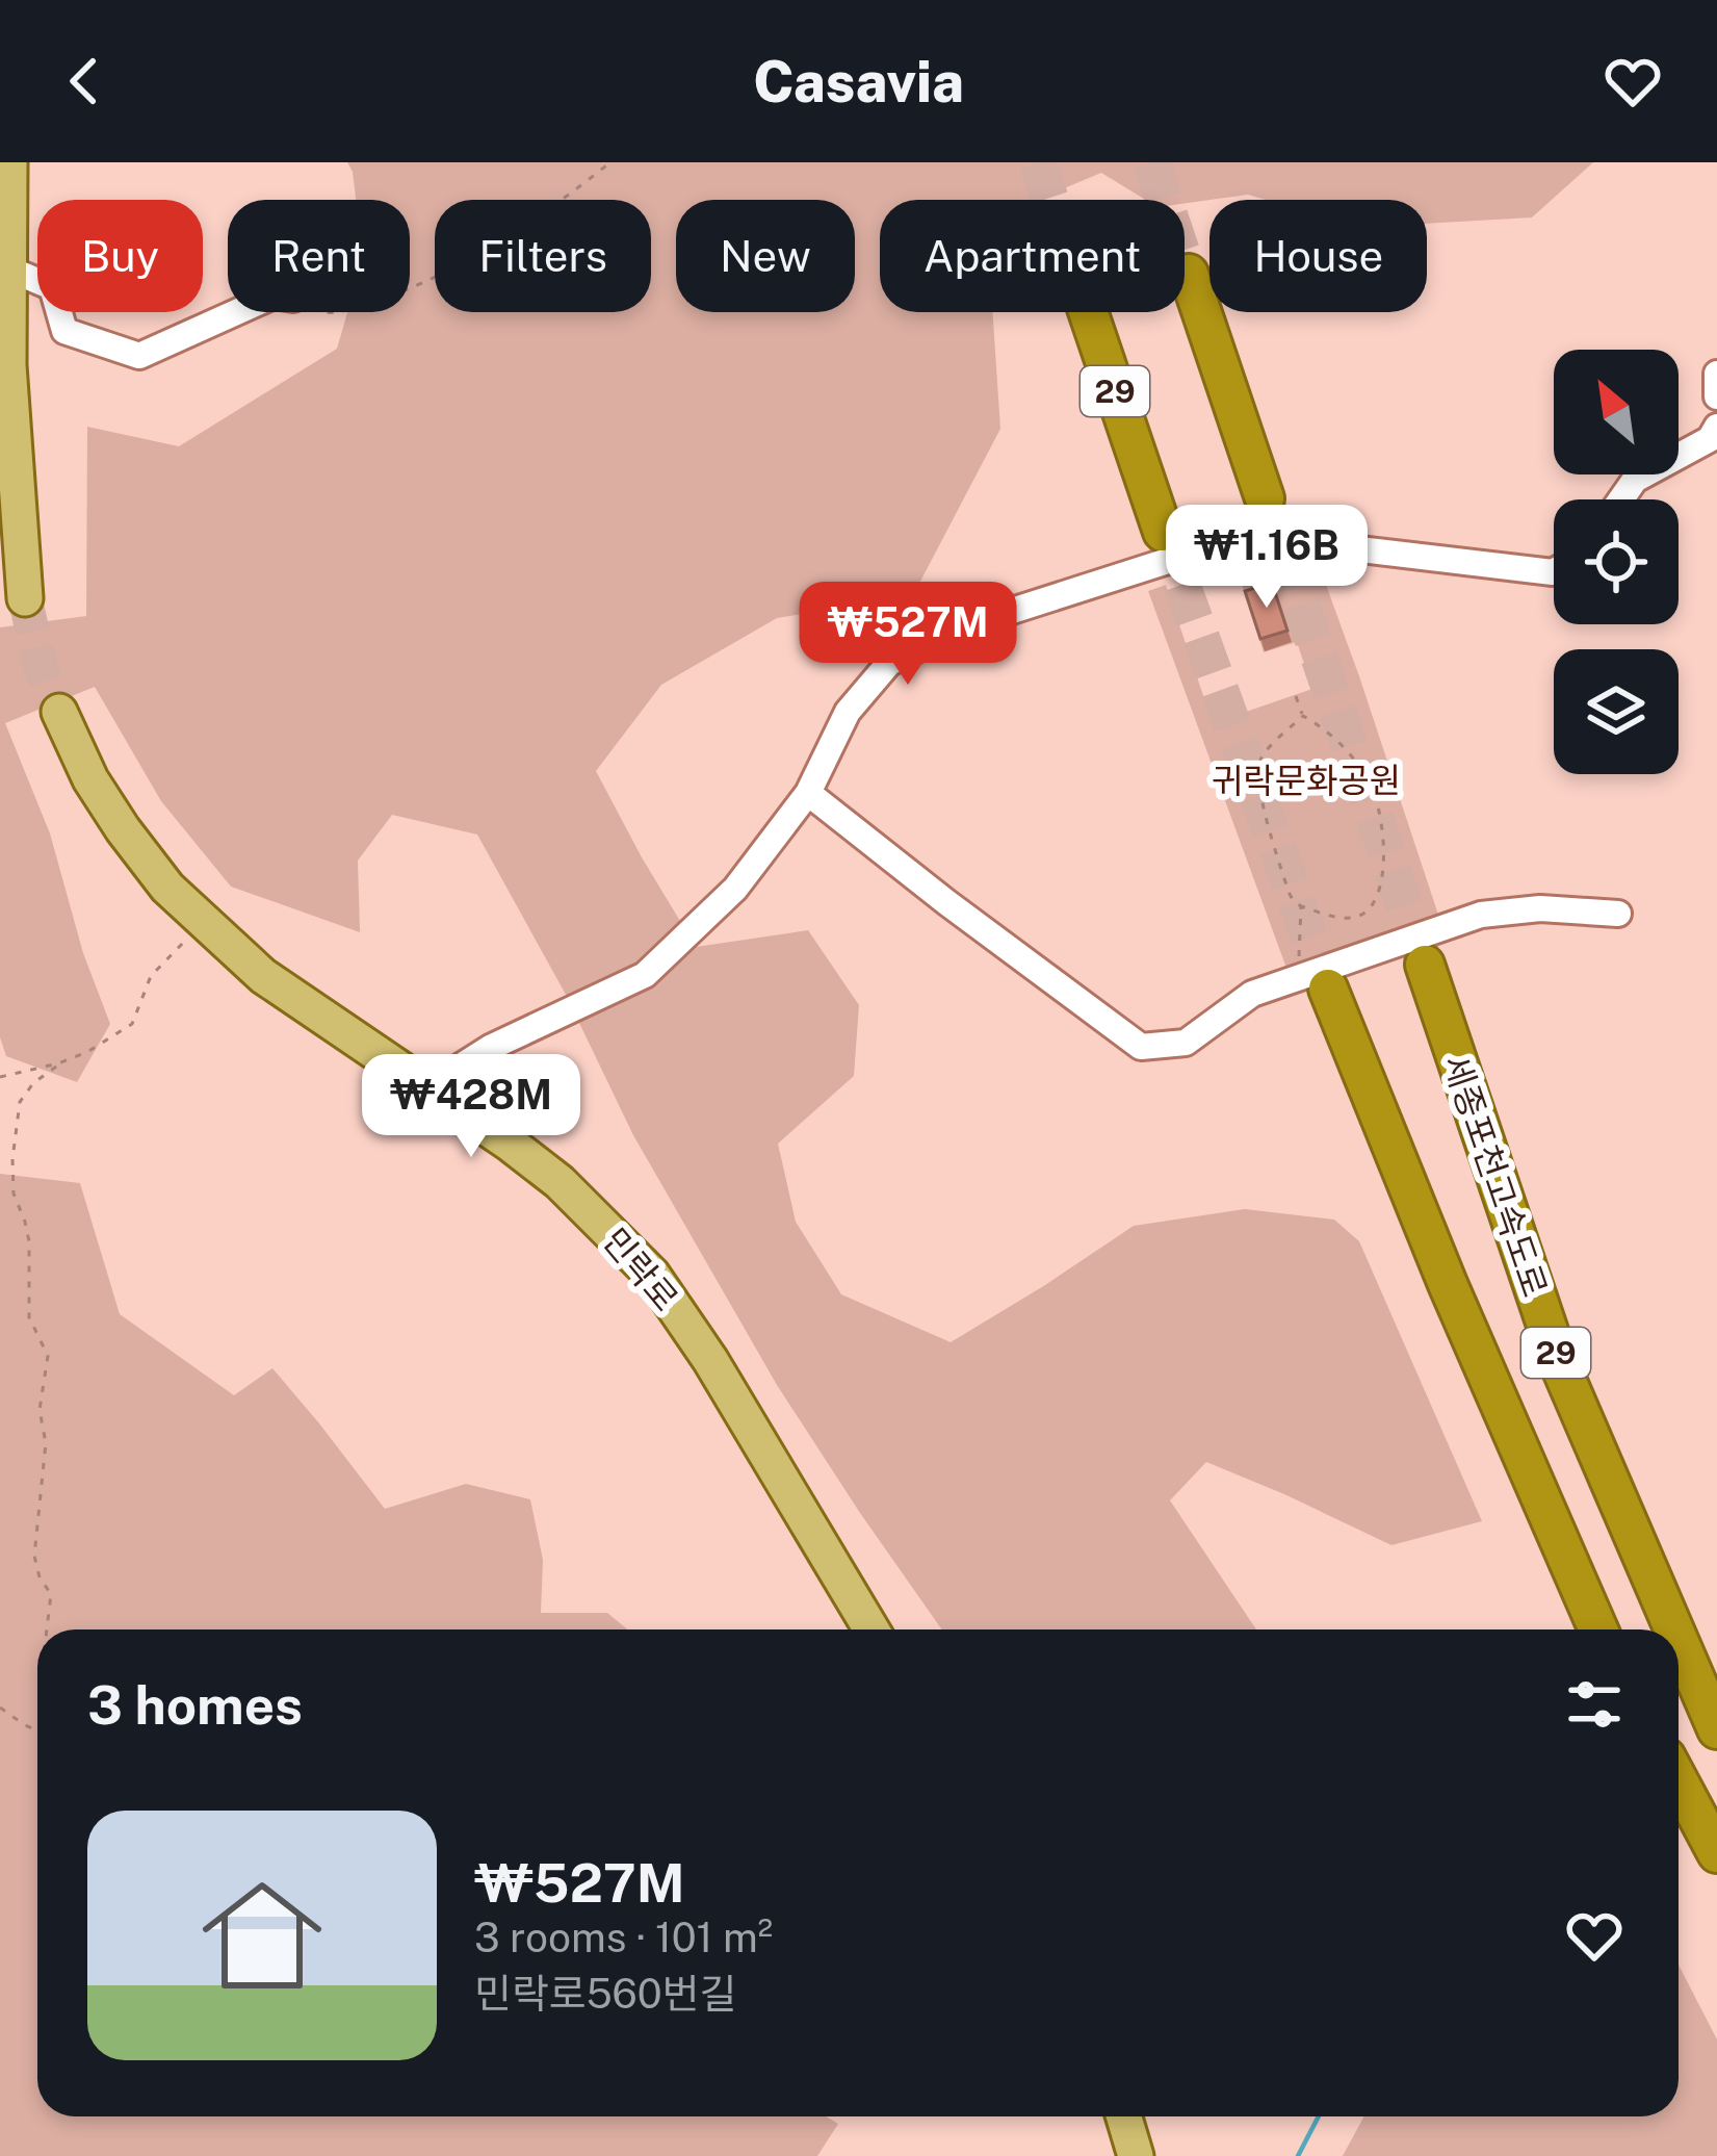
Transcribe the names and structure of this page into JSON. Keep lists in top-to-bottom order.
{
  "streets": {
    "highway": ["29", "세종포천고속도로"],
    "main road": ["민락로"]
  },
  "parks": ["귀락문화공원"],
  "north": "top left",
  "page": {
    "header": "Casavia",
    "chip": [
      "Buy",
      "Rent",
      "Filters",
      "New",
      "Apartment",
      "House"
    ],
    "price": ["₩1.16B", "₩527M", "₩428M"],
    "heading": "3 homes",
    "list": [
      {
        "name": "₩527M",
        "note": "3 rooms · 101 m² · 민락로560번길"
      }
    ]
  }
}
